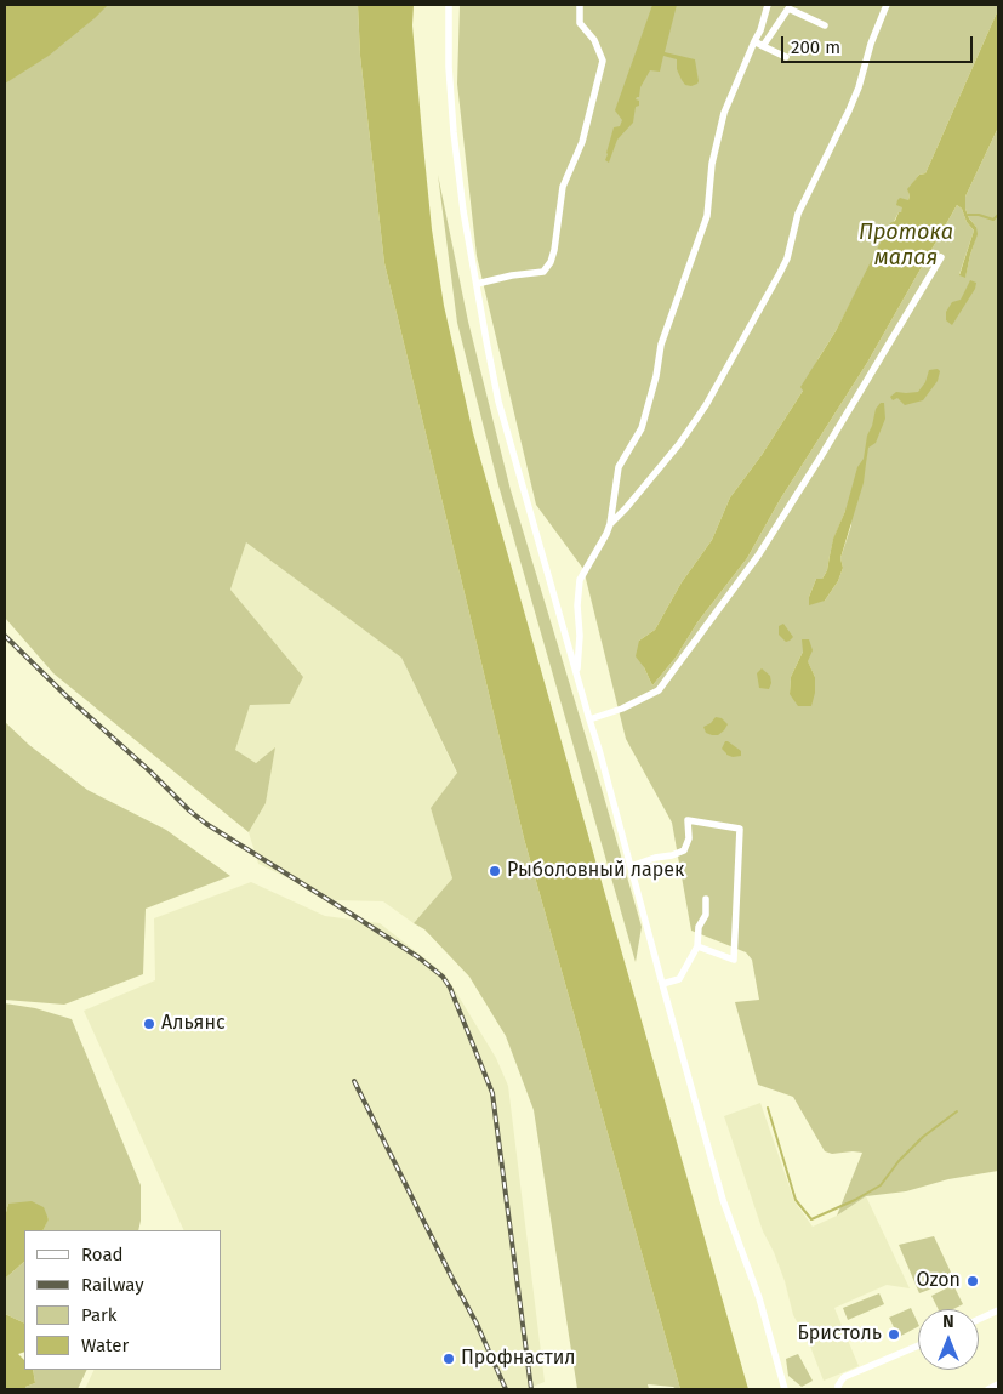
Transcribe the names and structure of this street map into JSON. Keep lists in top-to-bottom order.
{
  "water": ["Протока малая"],
  "places": [
    "Рыболовный ларек",
    "Альянс",
    "Ozon",
    "Бристоль",
    "Профнастил"
  ],
  "legend": [
    "Road",
    "Railway",
    "Park",
    "Water"
  ],
  "scale_bar": "200 m",
  "north": "top"
}
